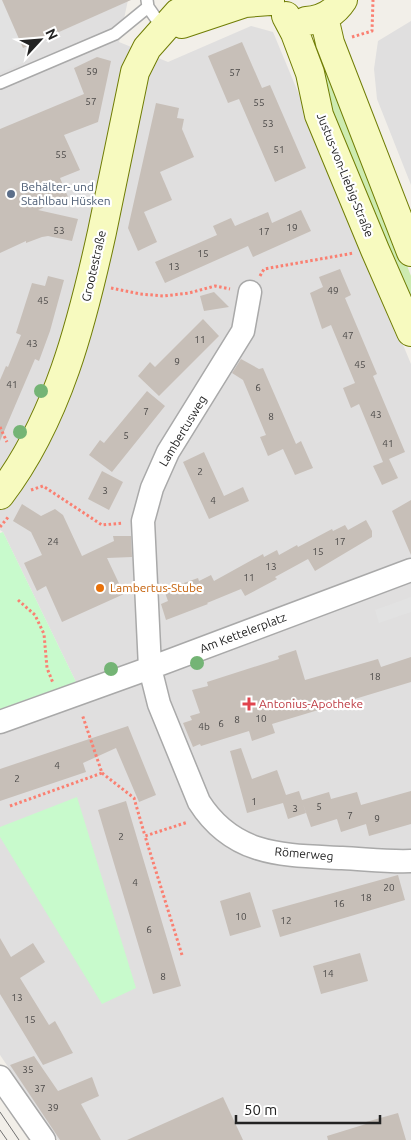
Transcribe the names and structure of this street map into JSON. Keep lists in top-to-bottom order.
{
  "streets": {
    "street": [
      "Justus-von-Liebig-Straße",
      "Grootestraße",
      "Lambertusweg",
      "Am Kettelerplatz",
      "Römerweg"
    ]
  },
  "crossings": [
    ["Justus-von-Liebig-Straße", "Grootestraße"],
    ["Lambertusweg", "Am Kettelerplatz"],
    ["Lambertusweg", "Römerweg"],
    ["Am Kettelerplatz", "Römerweg"]
  ],
  "places": {
    "other": ["Behälter- und Stahlbau Hüsken", "Lambertus-Stube"],
    "health": ["Antonius-Apotheke"]
  },
  "house_numbers": [
    "59",
    "57",
    "57",
    "55",
    "53",
    "51",
    "55",
    "19",
    "53",
    "17",
    "15",
    "13",
    "49",
    "45",
    "47",
    "11",
    "43",
    "9",
    "45",
    "41",
    "6",
    "7",
    "43",
    "8",
    "5",
    "41",
    "2",
    "3",
    "4",
    "24",
    "17",
    "15",
    "13",
    "11",
    "18",
    "10",
    "8",
    "6",
    "4b",
    "4",
    "2",
    "1",
    "5",
    "3",
    "7",
    "9",
    "2",
    "4",
    "20",
    "18",
    "16",
    "10",
    "12",
    "6",
    "14",
    "8",
    "13",
    "15",
    "35",
    "37",
    "39"
  ],
  "scale_bar": "50 m",
  "north": "top right"
}
